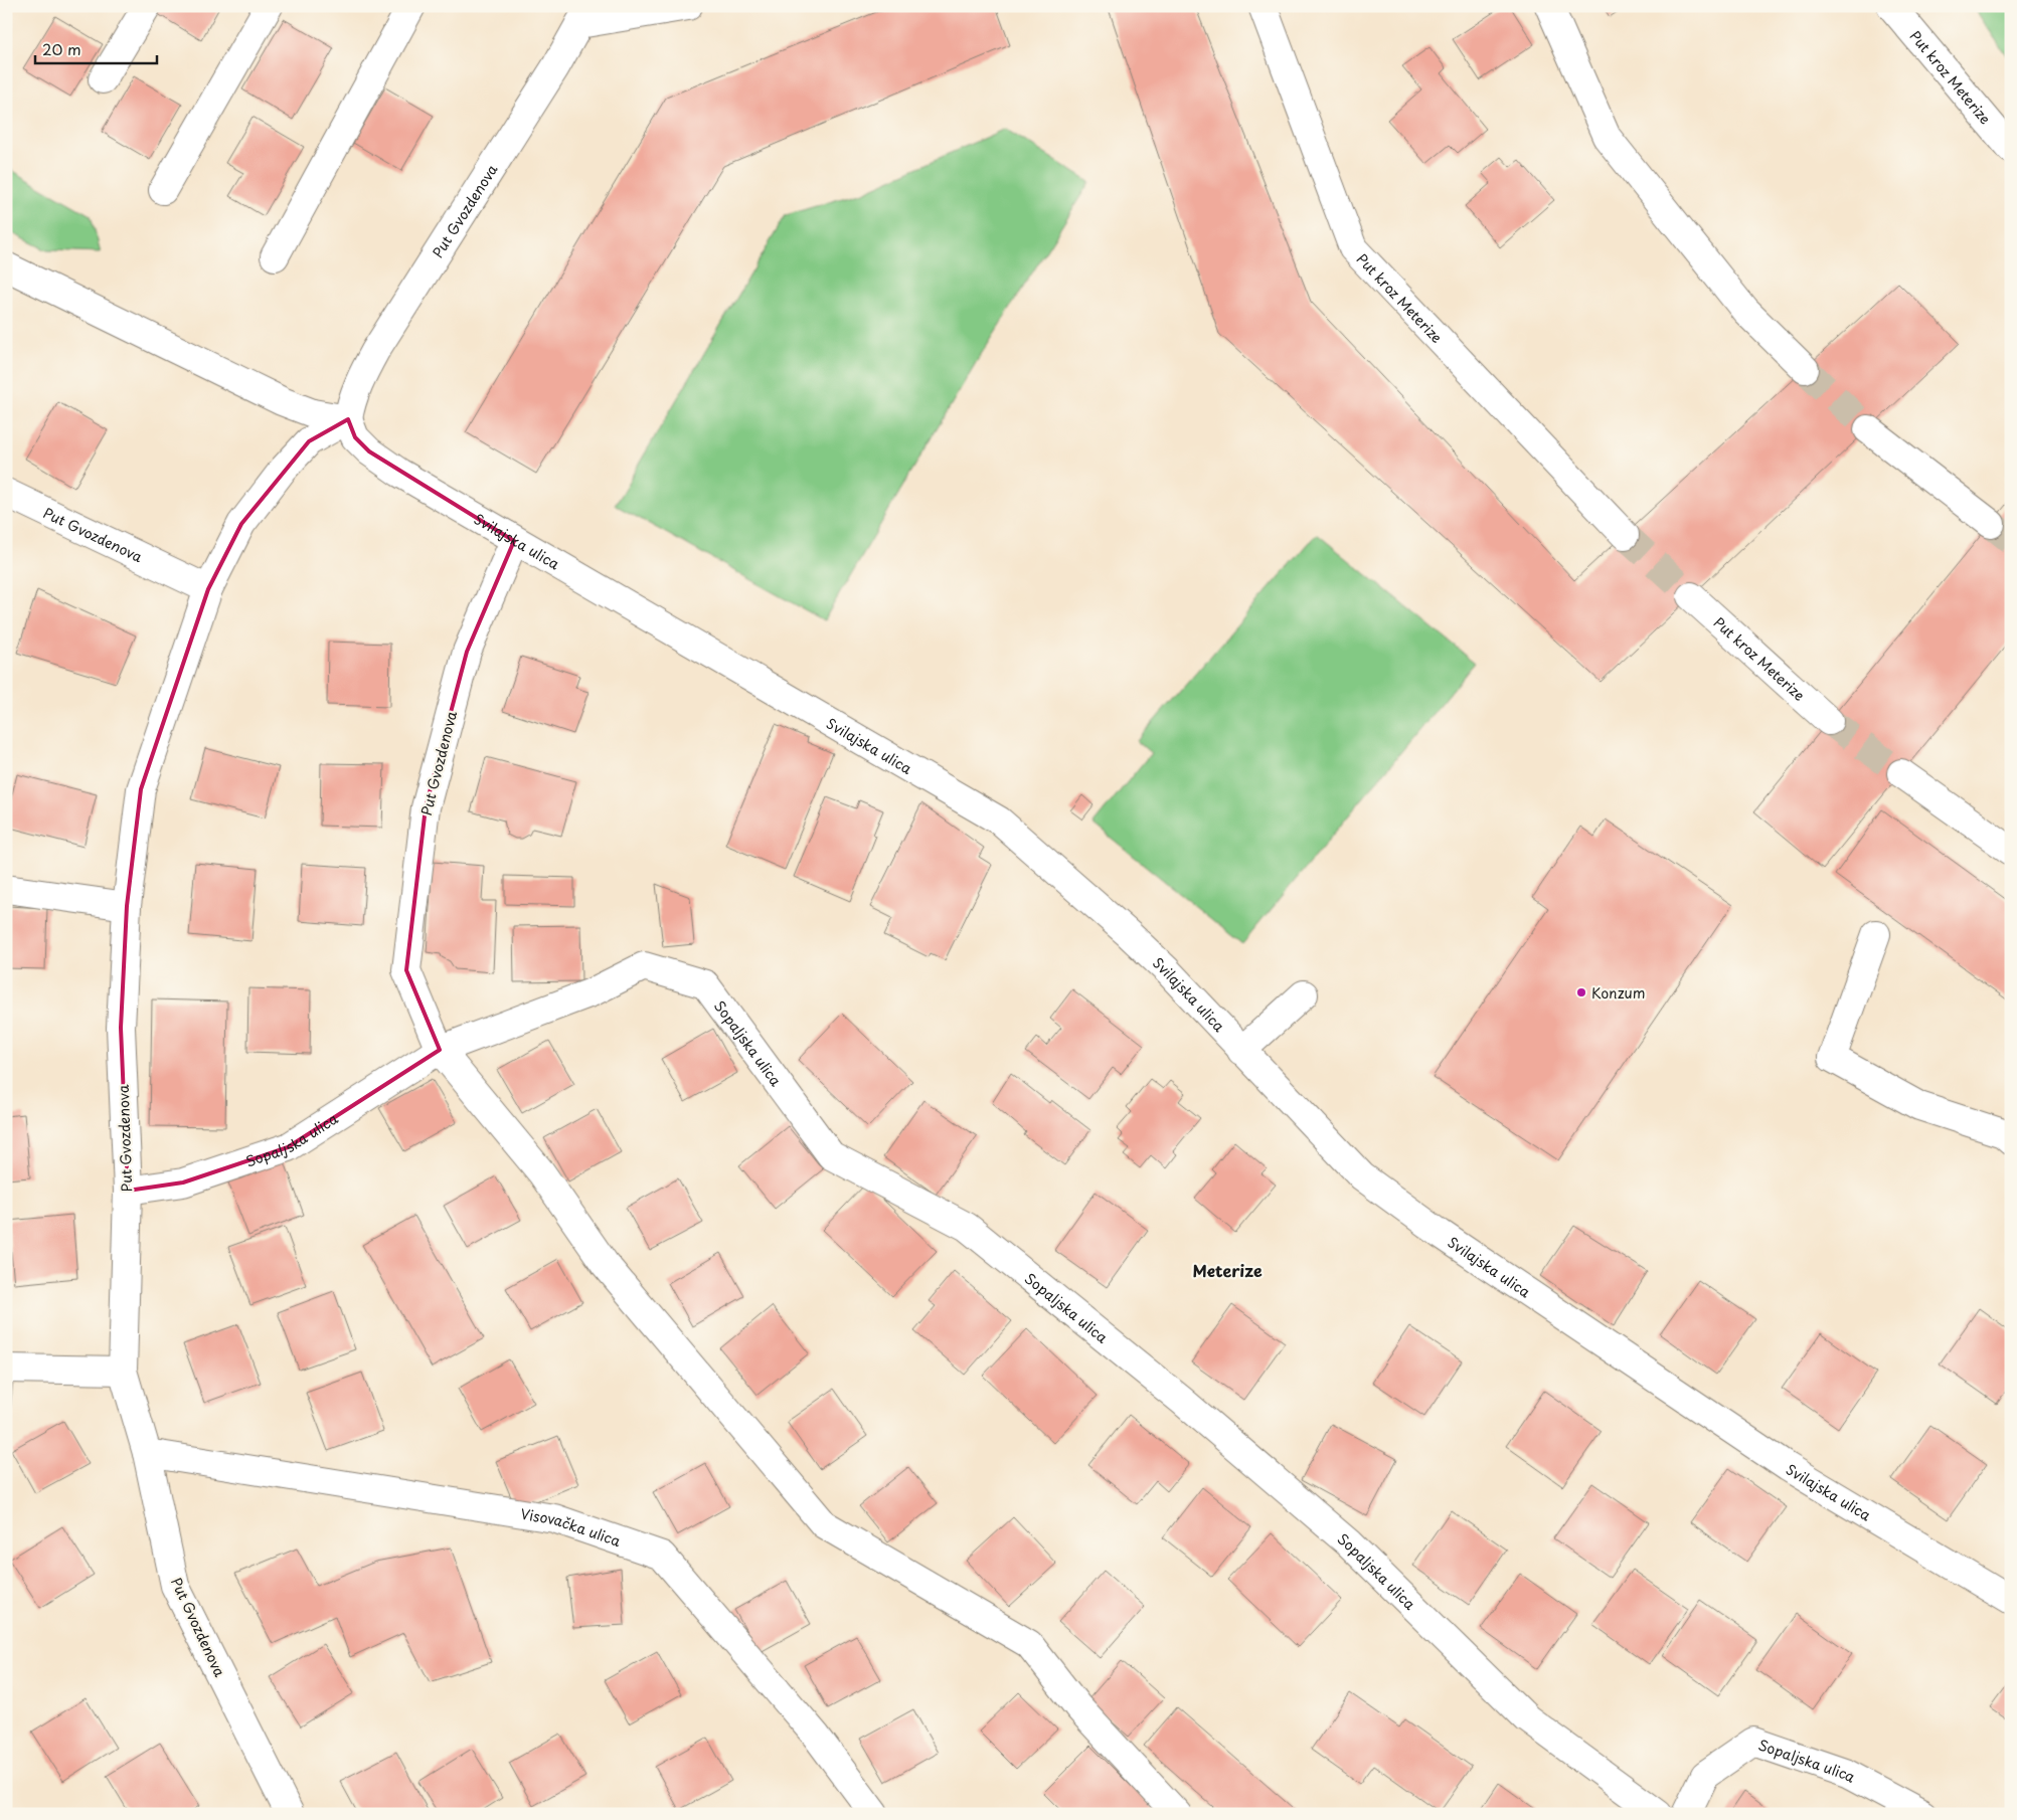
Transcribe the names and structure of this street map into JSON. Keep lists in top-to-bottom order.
{
  "streets": {
    "street": [
      "Put kroz Meterize",
      "Put Gvozdenova",
      "Svilajska ulica",
      "Sopaljska ulica",
      "Visovačka ulica"
    ]
  },
  "crossings": [
    ["Put Gvozdenova", "Svilajska ulica"],
    ["Put Gvozdenova", "Sopaljska ulica"],
    ["Put Gvozdenova", "Visovačka ulica"]
  ],
  "districts": ["Meterize"],
  "places": ["Konzum"],
  "scale_bar": "20 m"
}
